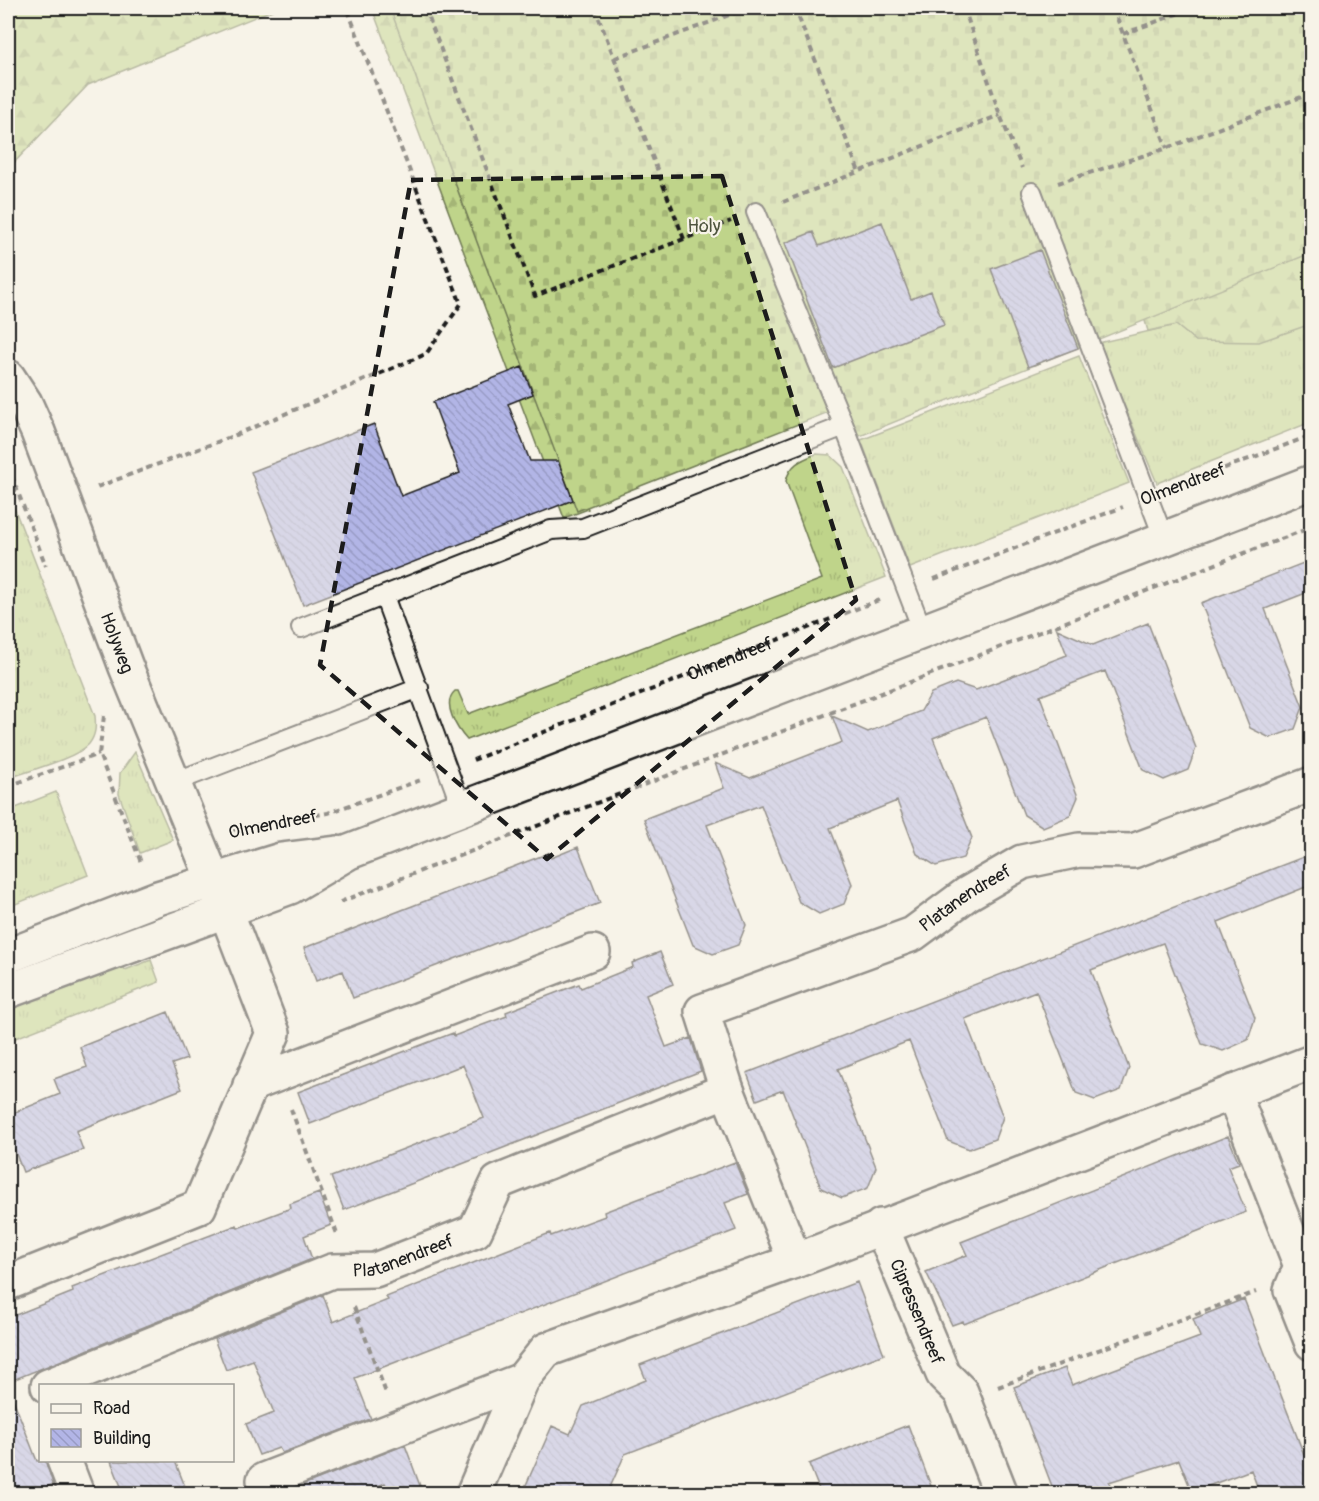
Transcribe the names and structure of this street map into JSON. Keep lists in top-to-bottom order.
{
  "streets": {
    "street": [
      "Olmendreef",
      "Holyweg",
      "Platanendreef",
      "Cipressendreef"
    ]
  },
  "crossings": [
    ["Olmendreef", "Holyweg"]
  ],
  "parks": ["Holy"],
  "legend": ["Road", "Building"]
}
